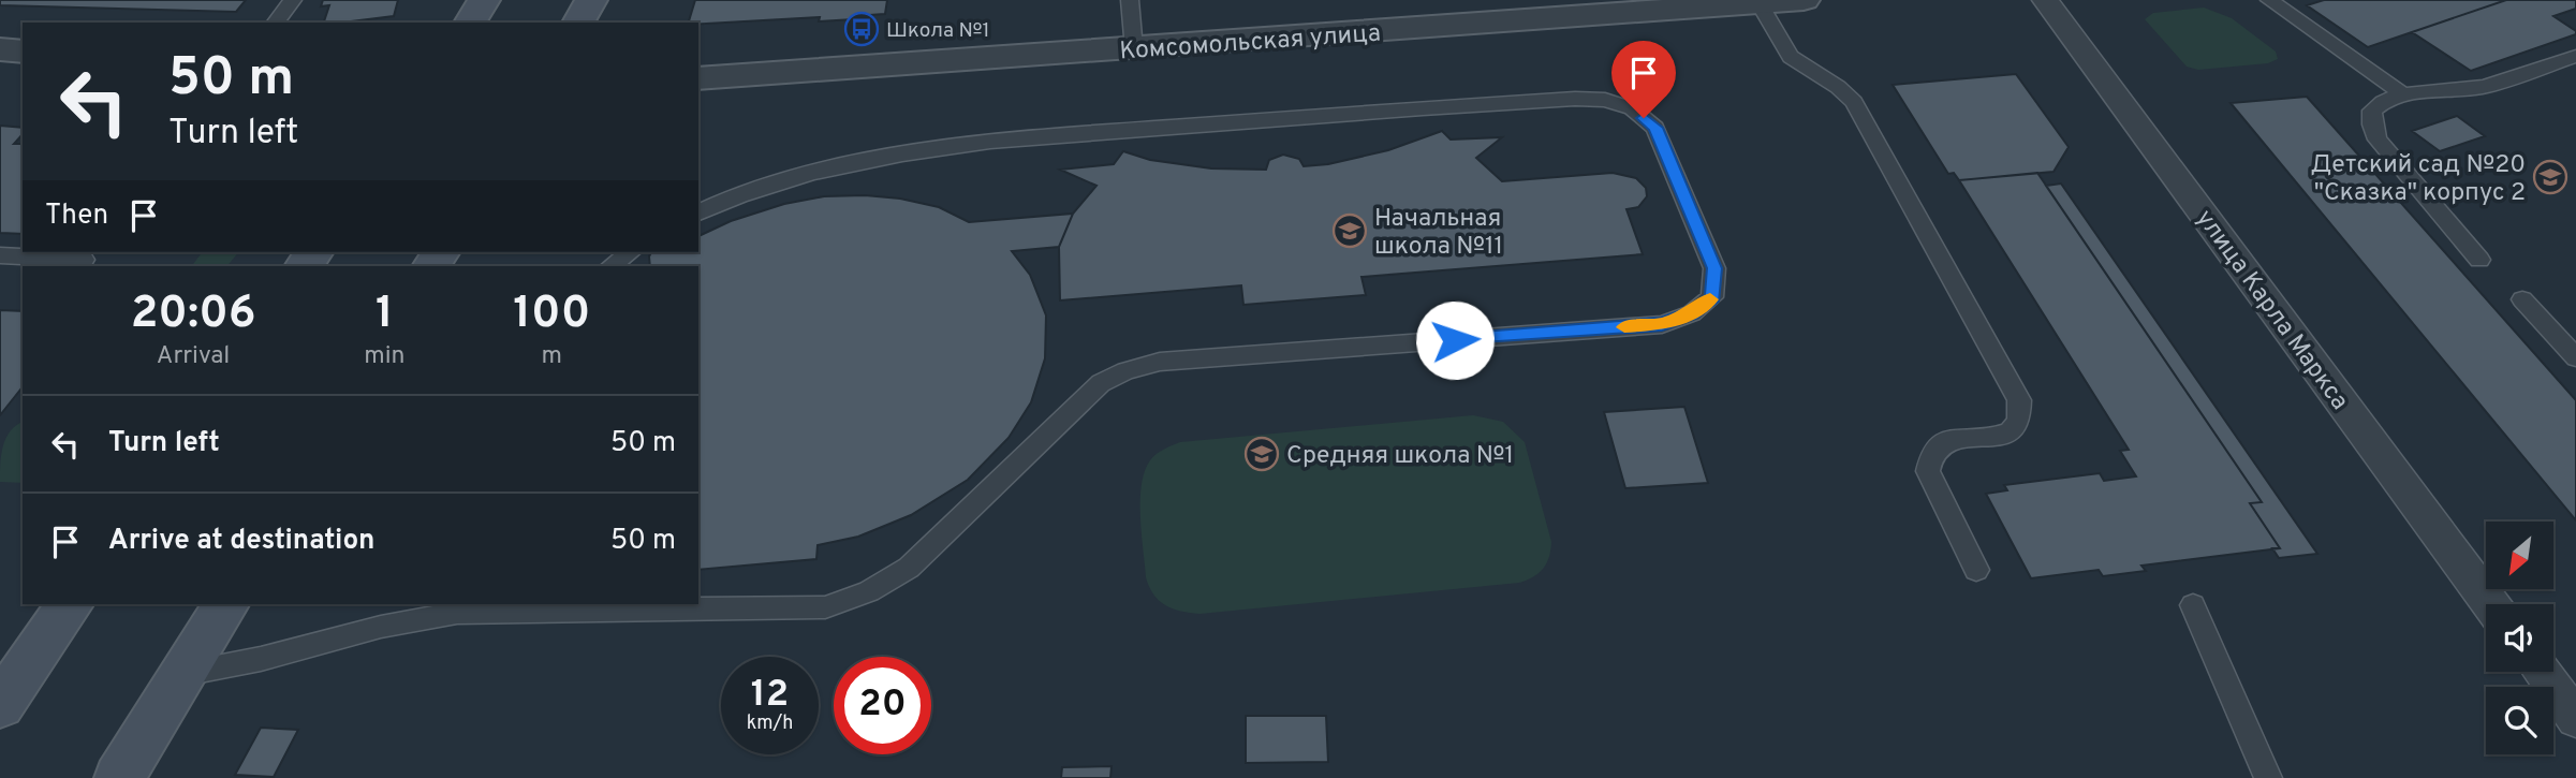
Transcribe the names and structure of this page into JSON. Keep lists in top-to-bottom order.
{
  "streets": {
    "street": ["Комсомольская улица", "улица Карла Маркса"]
  },
  "places": {
    "bus stop": ["Школа №1"],
    "school or university": ["Детский сад №20 \"Сказка\" корпус 2", "Начальная школа №11", "Средняя школа №1"]
  },
  "north": "bottom left",
  "page": {
    "turn": ["50 m", "Turn left"],
    "then": "Then",
    "eta": [
      "20:06",
      "Arrival",
      "1",
      "min",
      "100",
      "m"
    ],
    "list": [
      {
        "name": "Turn left",
        "value": "50 m"
      },
      {
        "name": "Arrive at destination",
        "value": "50 m"
      }
    ],
    "speed": "12 km/h",
    "limit": "20"
  }
}
